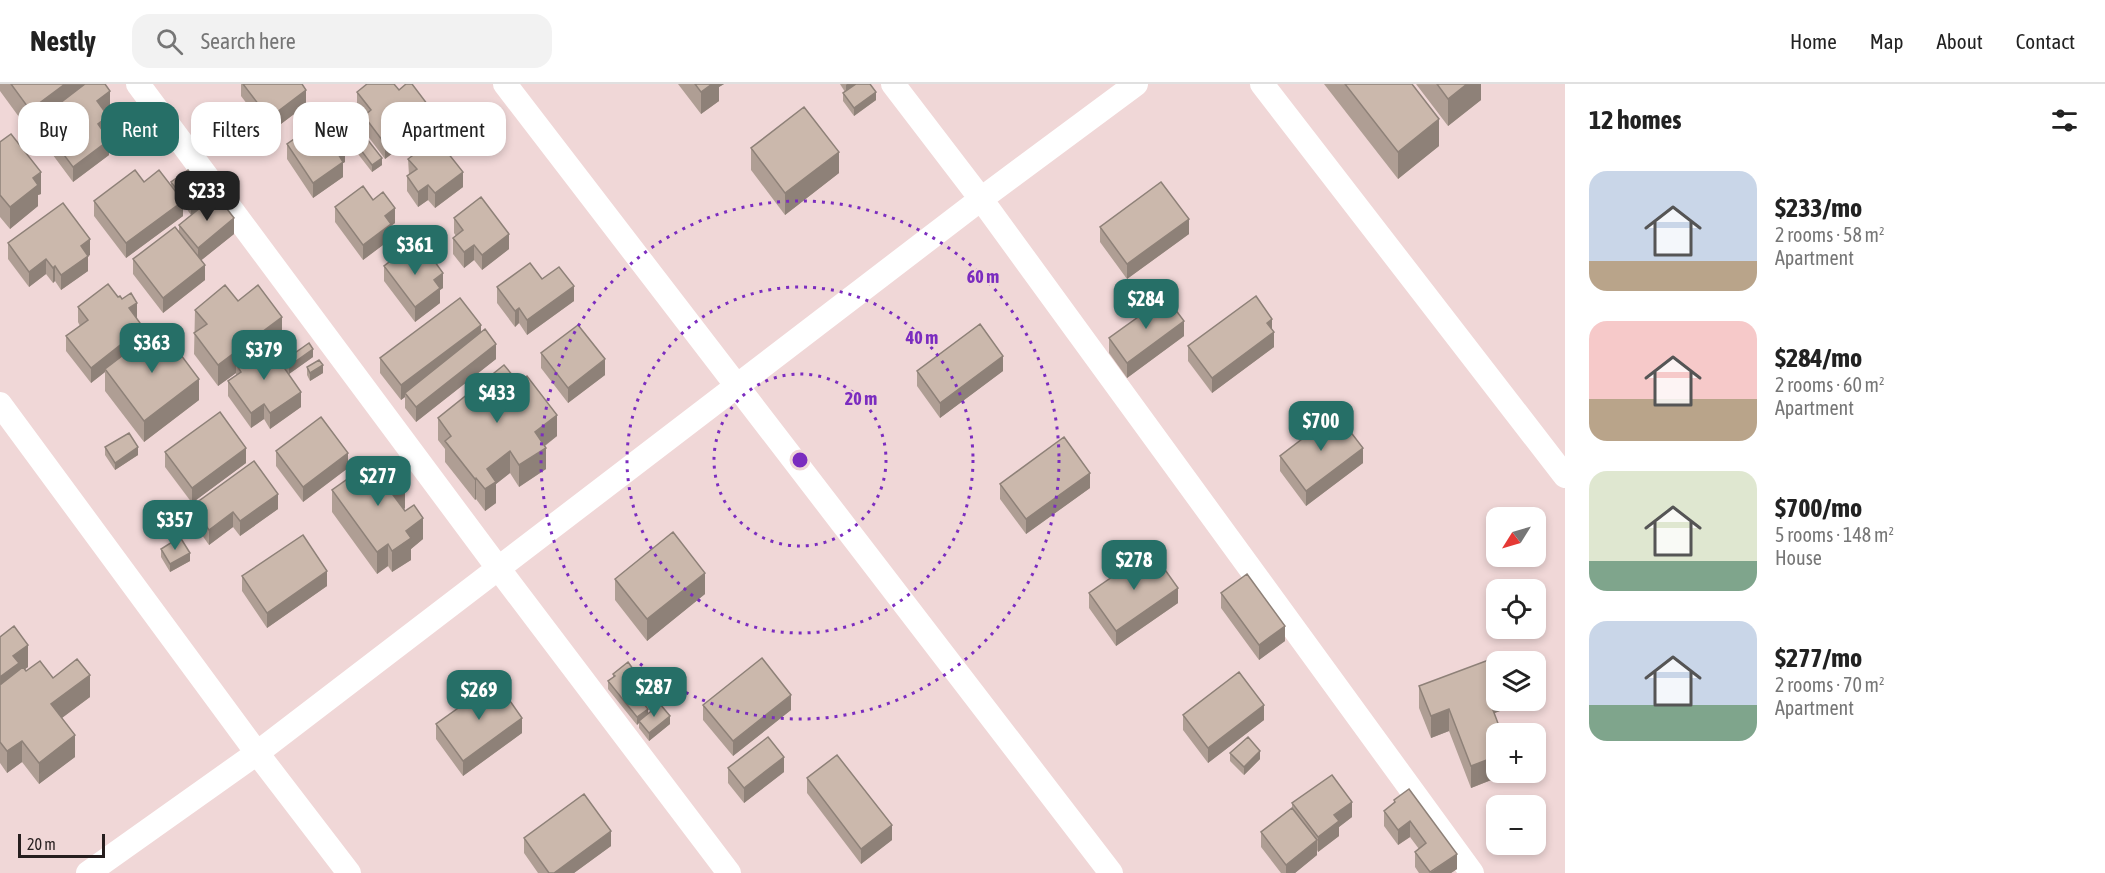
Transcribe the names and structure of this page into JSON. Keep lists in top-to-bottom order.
{
  "scale_bar": "20 m",
  "north": "bottom left",
  "page": {
    "header": "Nestly",
    "search": "Search here",
    "nav": [
      "Home",
      "Map",
      "About",
      "Contact"
    ],
    "heading": "12 homes",
    "chip": [
      "Buy",
      "Rent",
      "Filters",
      "New",
      "Apartment"
    ],
    "list": [
      {
        "name": "$233/mo",
        "note": "2 rooms · 58 m² · Apartment"
      },
      {
        "name": "$284/mo",
        "note": "2 rooms · 60 m² · Apartment"
      },
      {
        "name": "$700/mo",
        "note": "5 rooms · 148 m² · House"
      },
      {
        "name": "$277/mo",
        "note": "2 rooms · 70 m² · Apartment"
      }
    ],
    "price": [
      "$233",
      "$361",
      "$284",
      "$363",
      "$379",
      "$433",
      "$700",
      "$277",
      "$357",
      "$278",
      "$287",
      "$269"
    ],
    "map_buttons": ["+", "−"],
    "scale": "20 m"
  },
  "rings": ["60 m", "40 m", "20 m"]
}
